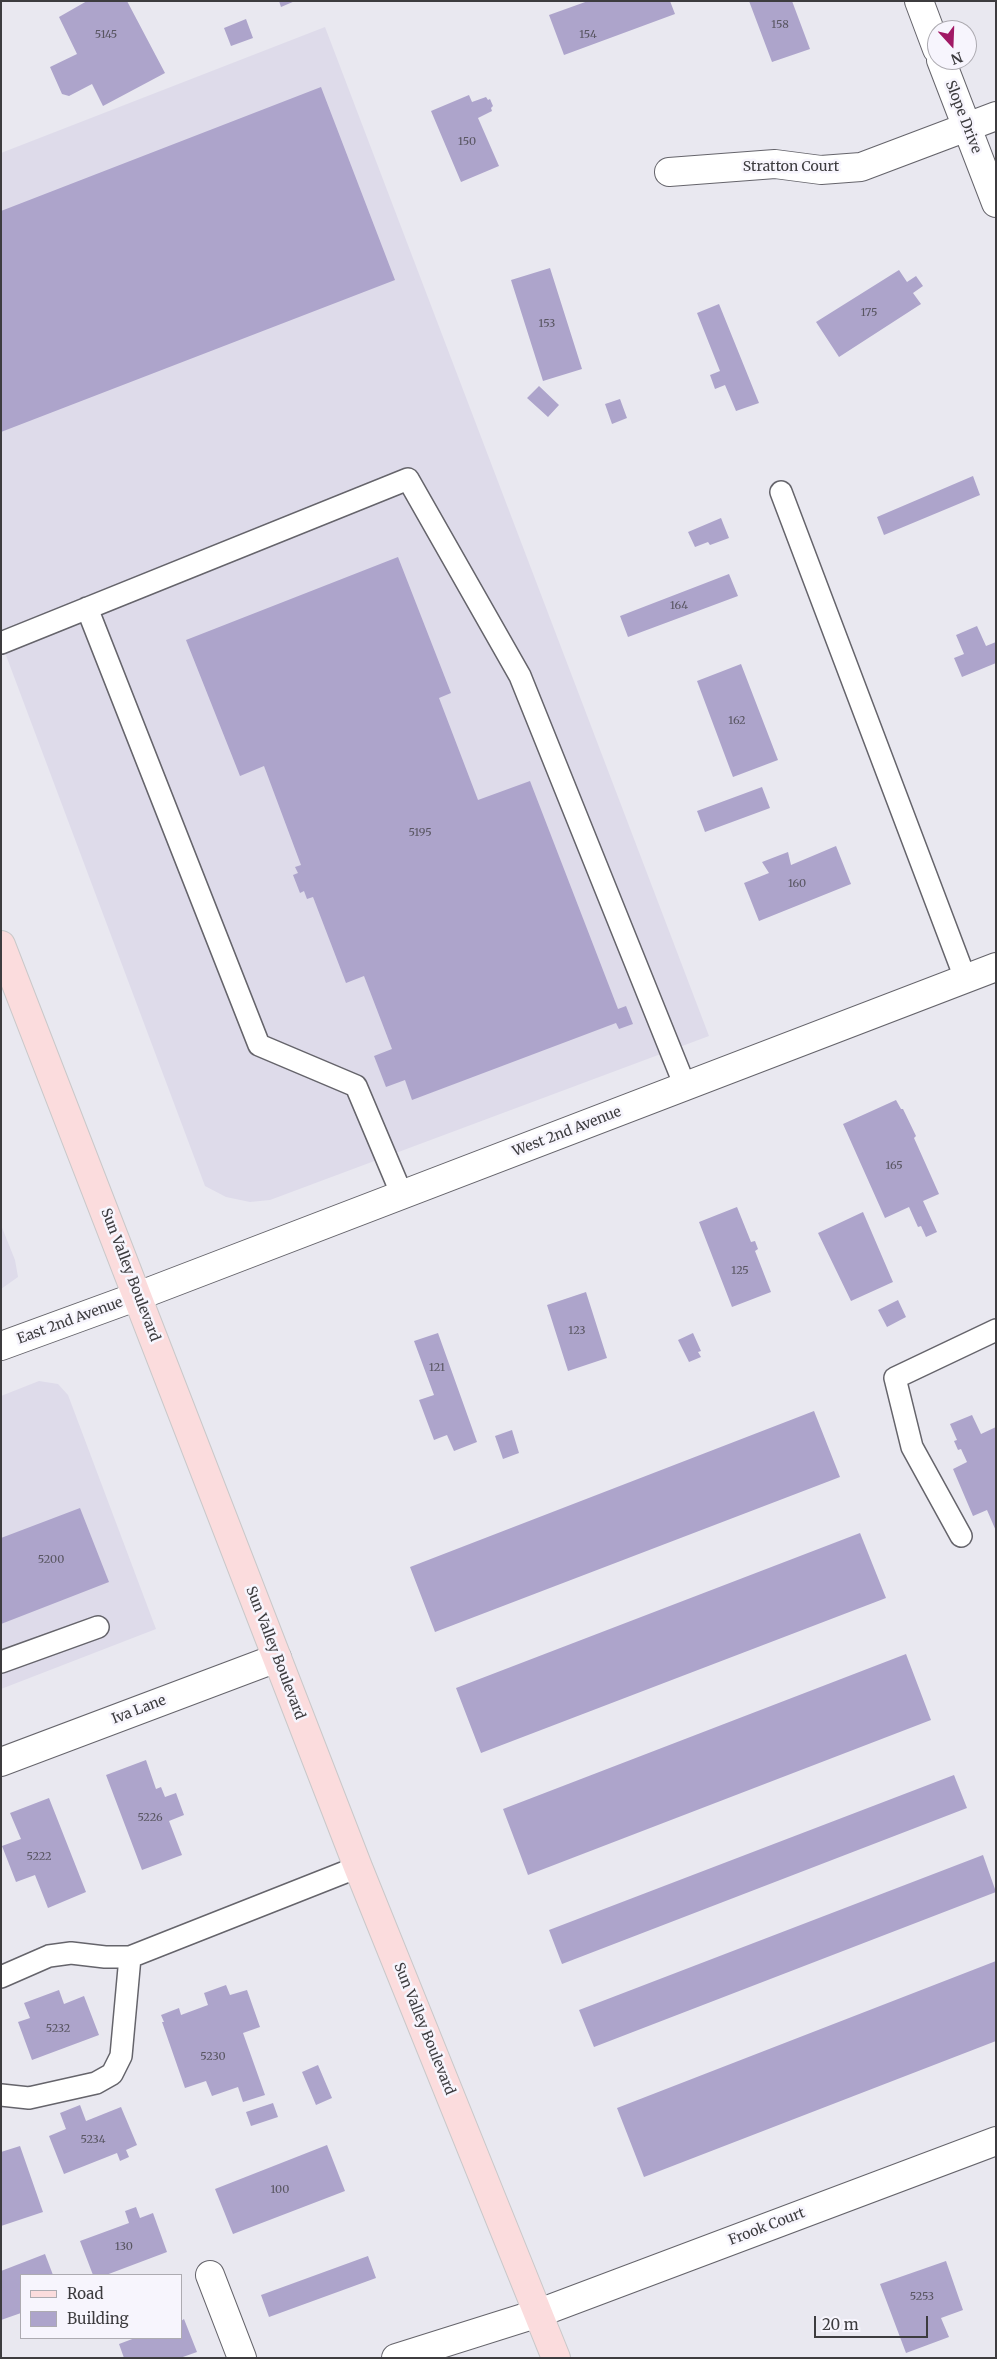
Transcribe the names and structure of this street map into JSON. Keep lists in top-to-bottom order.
{
  "streets": {
    "main road": ["Sun Valley Boulevard"],
    "street": [
      "Slope Drive",
      "Stratton Court",
      "West 2nd Avenue",
      "East 2nd Avenue",
      "Iva Lane",
      "Frook Court"
    ]
  },
  "crossings": [
    ["Slope Drive", "Stratton Court"],
    ["West 2nd Avenue", "Sun Valley Boulevard"],
    ["West 2nd Avenue", "East 2nd Avenue"],
    ["Sun Valley Boulevard", "East 2nd Avenue"],
    ["Sun Valley Boulevard", "Iva Lane"],
    ["Sun Valley Boulevard", "Frook Court"]
  ],
  "house_numbers": [
    "158",
    "5145",
    "154",
    "150",
    "175",
    "153",
    "164",
    "162",
    "5195",
    "160",
    "165",
    "125",
    "123",
    "121",
    "5200",
    "5226",
    "5222",
    "5232",
    "5230",
    "5234",
    "100",
    "130",
    "5253"
  ],
  "legend": ["Road", "Building"],
  "scale_bar": "20 m",
  "north": "bottom"
}
